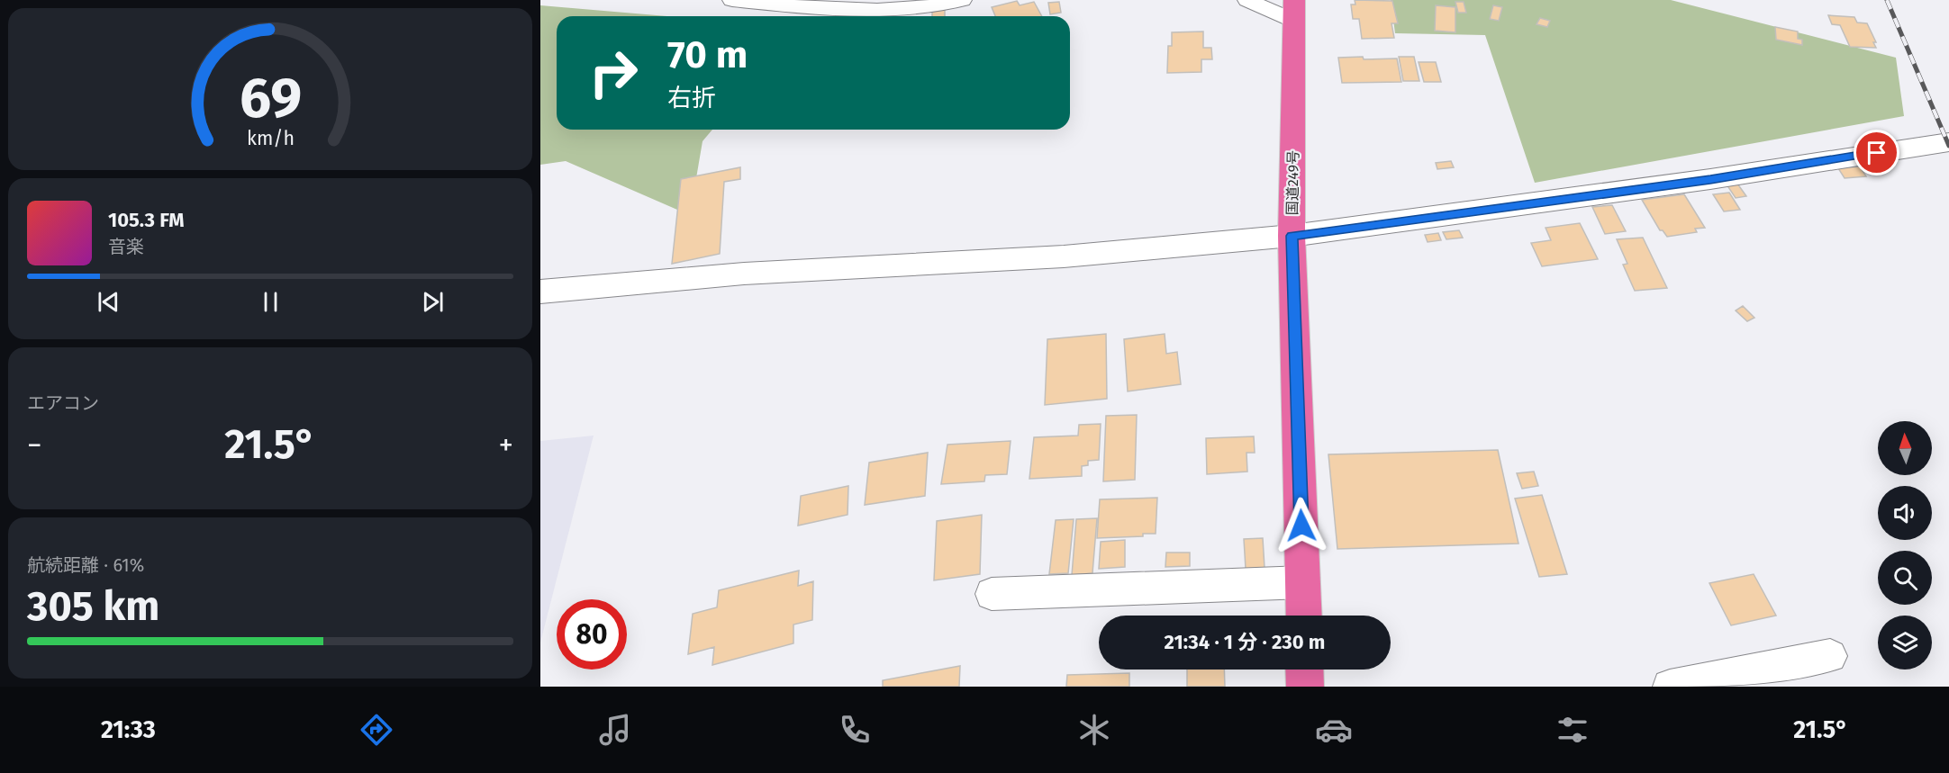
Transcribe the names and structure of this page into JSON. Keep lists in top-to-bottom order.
{
  "streets": {
    "highway": ["国道249号"]
  },
  "north": "top",
  "page": {
    "turn": ["70 m", "右折"],
    "song": ["105.3 FM", "音楽"],
    "tile": [
      "エアコン",
      ["航続距離 · 61%", "305 km"]
    ],
    "heat": ["−", "21.5°", "+"],
    "limit": "80",
    "trip": "21:34 · 1 分 · 230 m",
    "tabs": ["21:33", "21.5°"],
    "gauge": ["69", "km/h"]
  }
}
